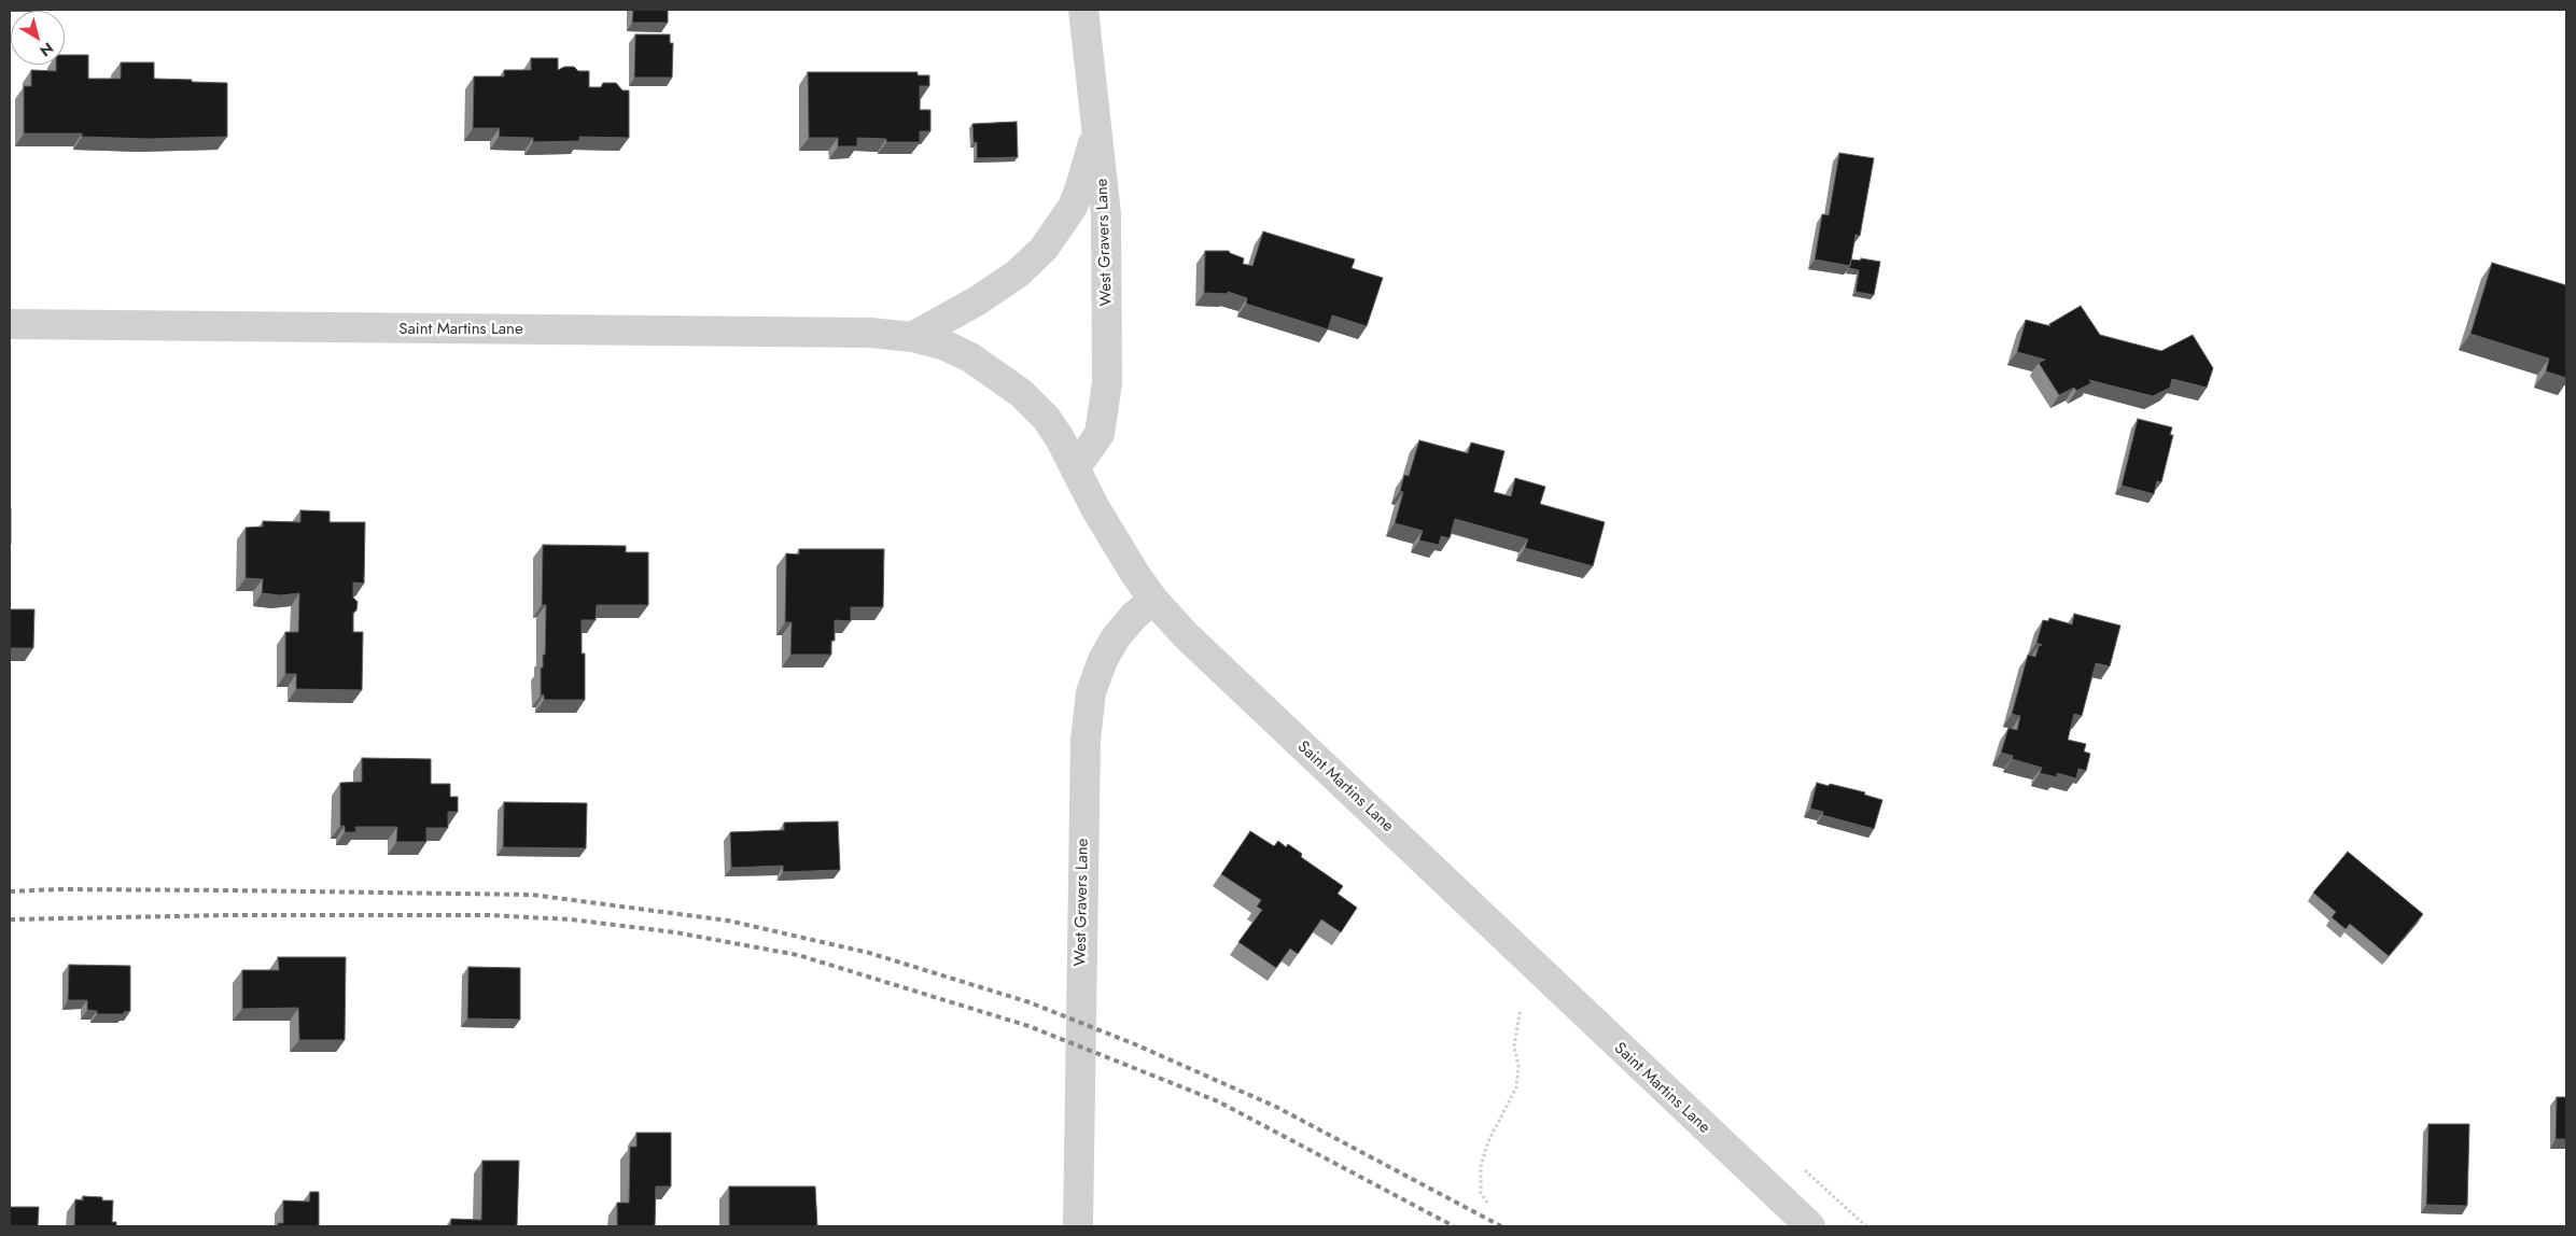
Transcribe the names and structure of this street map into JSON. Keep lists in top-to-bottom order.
{
  "streets": {
    "street": ["West Gravers Lane", "Saint Martins Lane"]
  },
  "crossings": [
    ["West Gravers Lane", "Saint Martins Lane"]
  ],
  "north": "bottom right"
}
